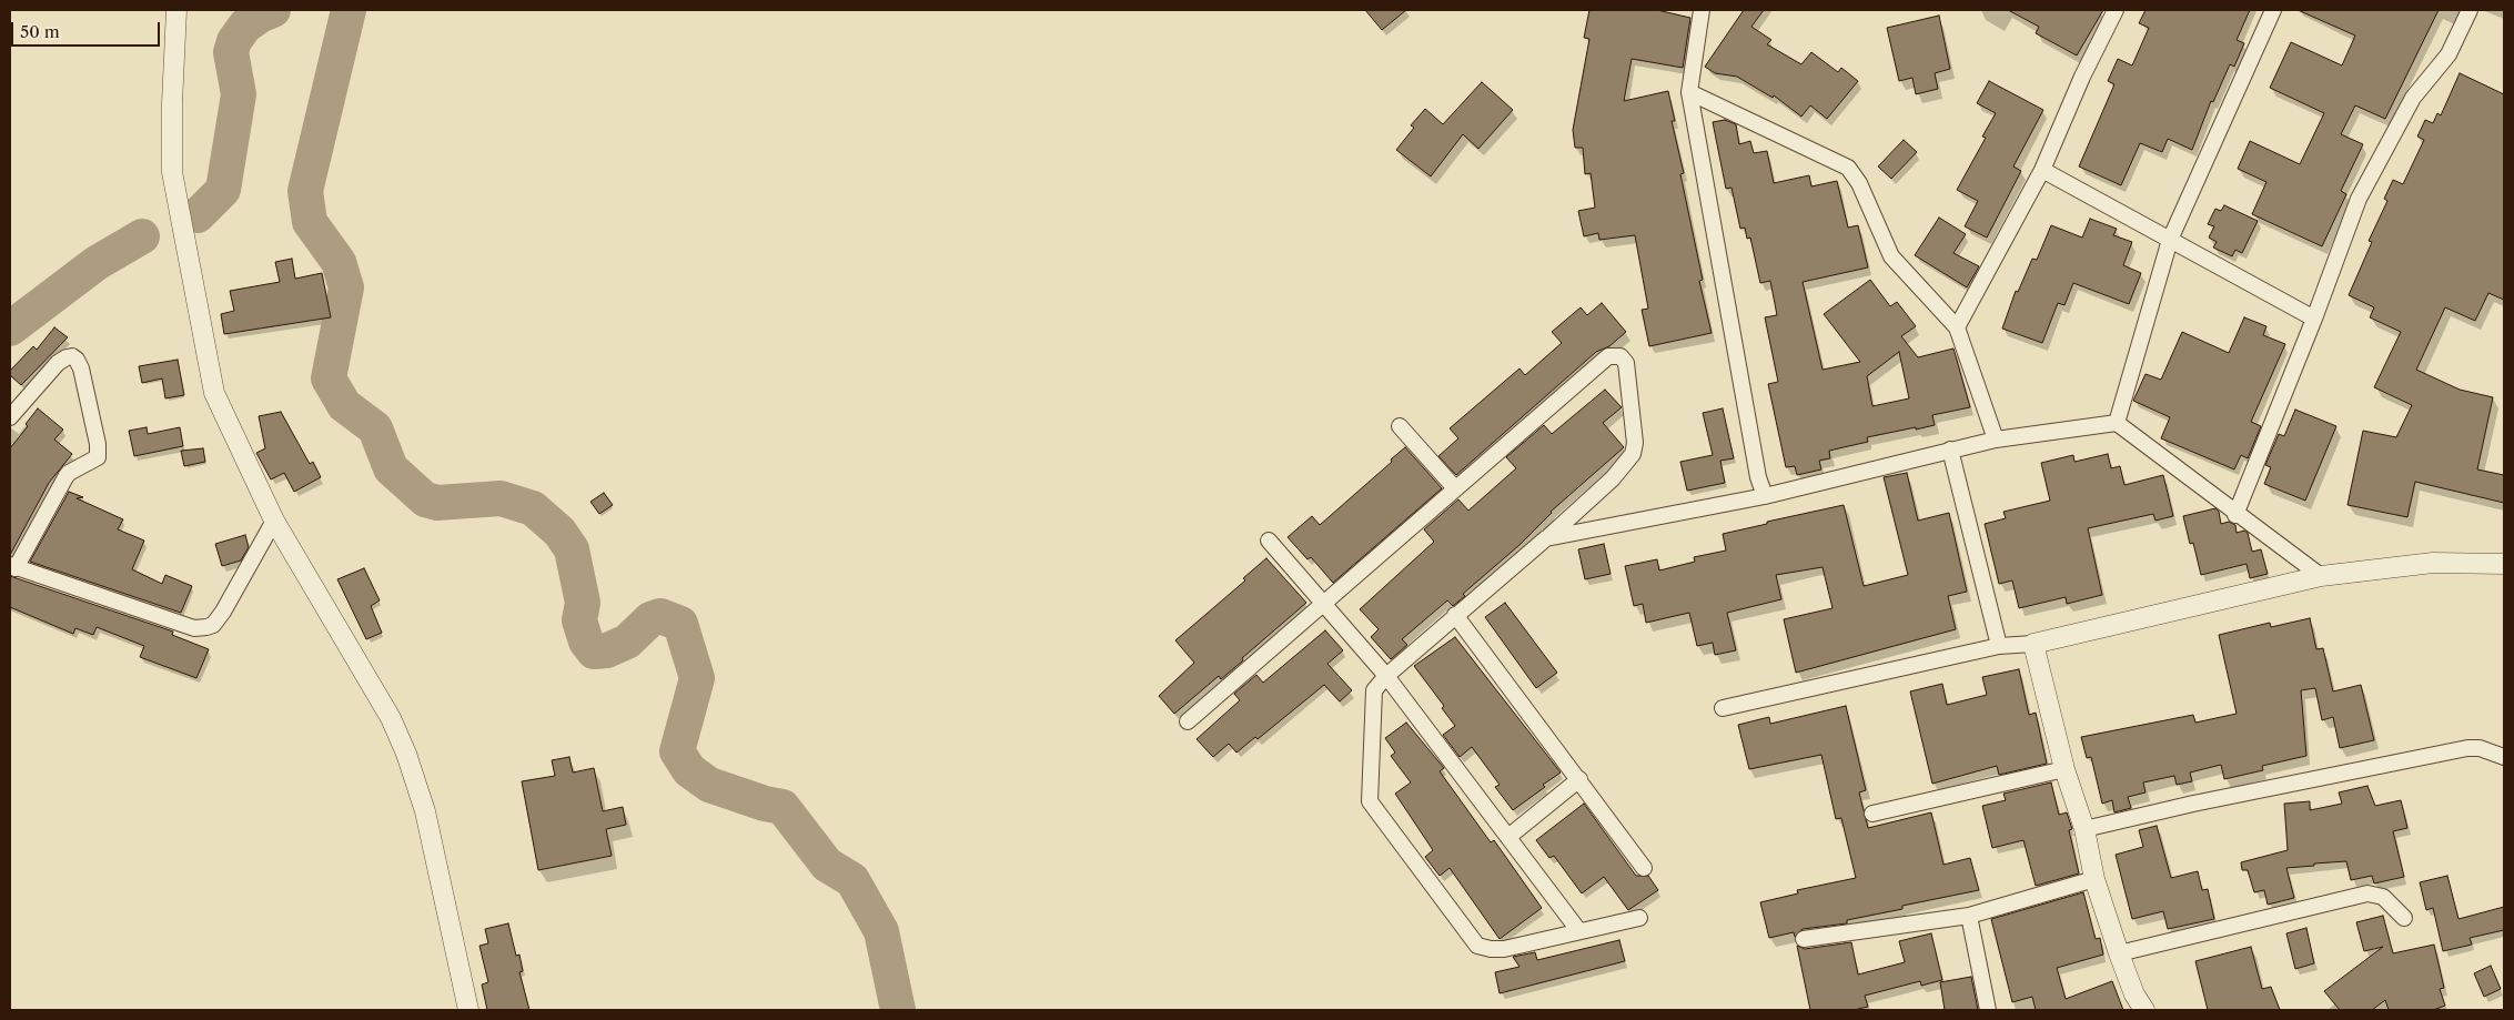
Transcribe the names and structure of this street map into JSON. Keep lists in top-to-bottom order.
{
  "scale_bar": "50 m"
}
